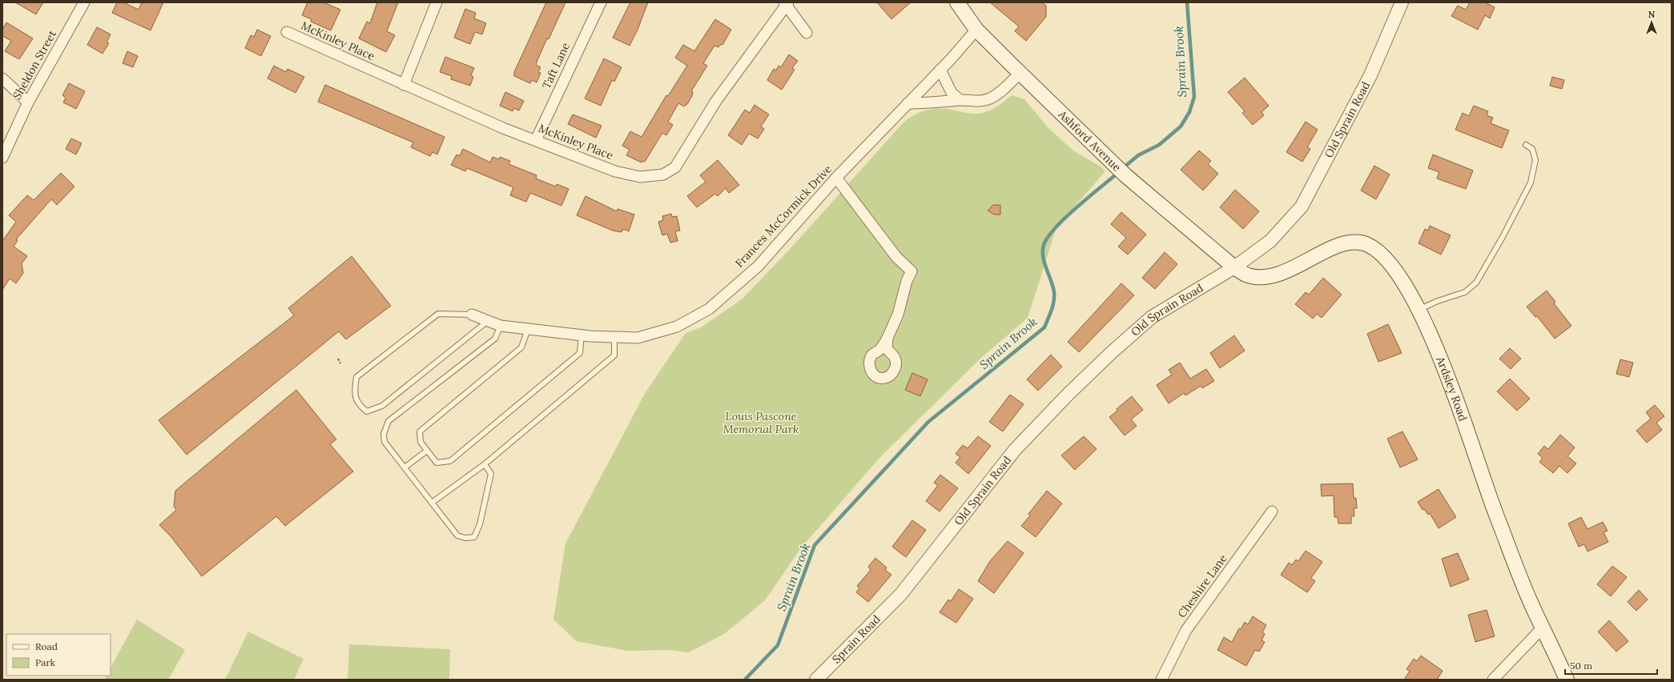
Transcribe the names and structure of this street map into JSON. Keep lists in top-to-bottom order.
{
  "streets": {
    "main road": ["Ashford Avenue", "Ardsley Road"],
    "street": [
      "McKinley Place",
      "Sheldon Street",
      "Taft Lane",
      "Old Sprain Road",
      "Frances McCormick Drive",
      "Cheshire Lane",
      "Sprain Road"
    ]
  },
  "crossings": [
    ["McKinley Place", "Taft Lane"],
    ["Old Sprain Road", "Ashford Avenue"],
    ["Old Sprain Road", "Ardsley Road"],
    ["Old Sprain Road", "Sprain Road"],
    ["Ashford Avenue", "Frances McCormick Drive"],
    ["Ashford Avenue", "Ardsley Road"]
  ],
  "water": ["Sprain Brook"],
  "parks": ["Louis Pascone Memorial Park"],
  "legend": ["Road", "Park"],
  "scale_bar": "50 m",
  "north": "top"
}
